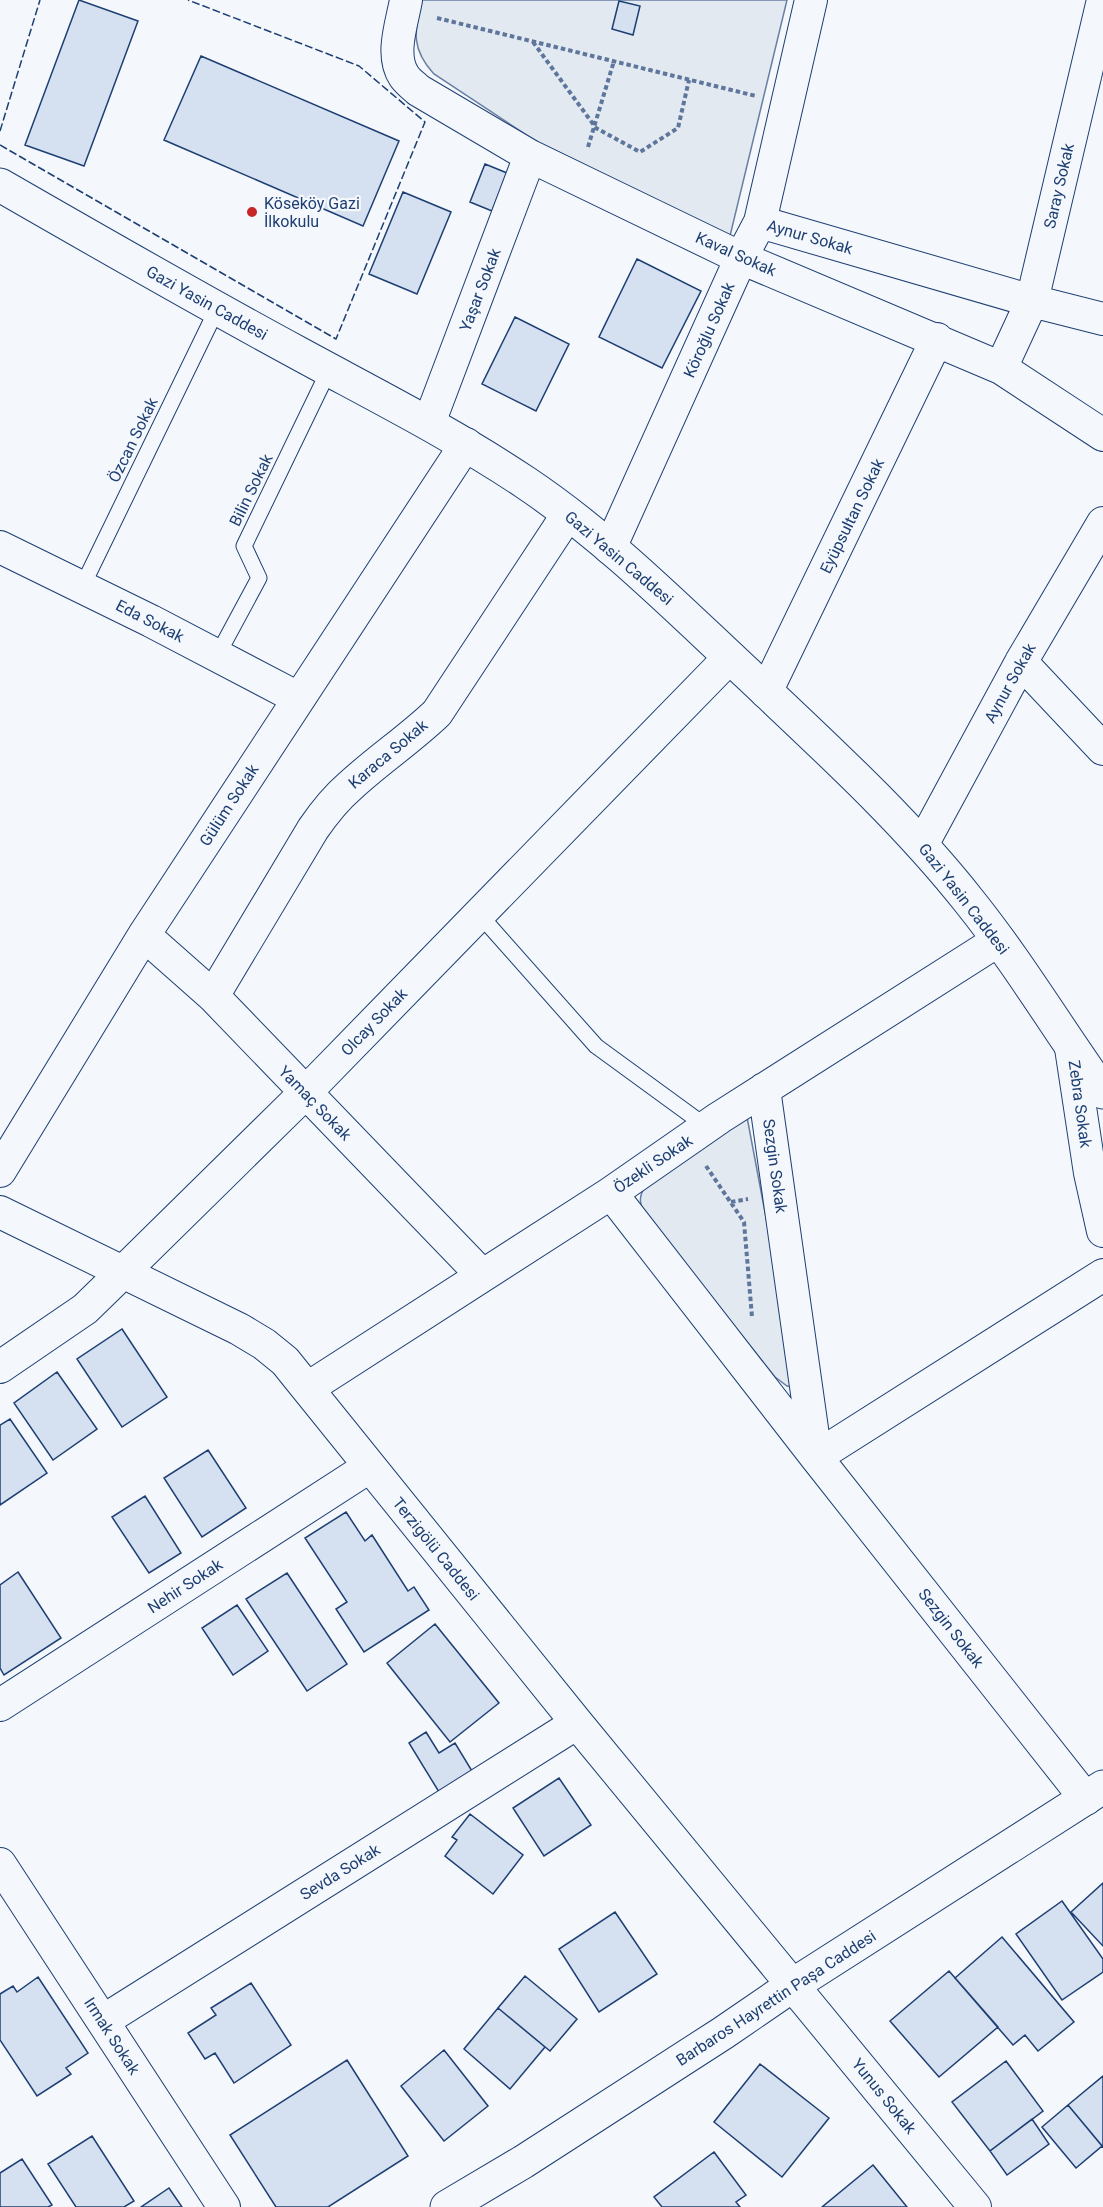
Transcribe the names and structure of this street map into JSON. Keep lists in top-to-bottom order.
{
  "streets": {
    "street": [
      "Saray Sokak",
      "Aynur Sokak",
      "Kaval Sokak",
      "Yaşar Sokak",
      "Gazi Yasin Caddesi",
      "Köroğlu Sokak",
      "Eyüpsultan Sokak",
      "Eda Sokak",
      "Karaca Sokak",
      "Gülüm Sokak",
      "Olcay Sokak",
      "Yamaç Sokak",
      "Zebra Sokak",
      "Özekli Sokak",
      "Sezgin Sokak",
      "Terzigölü Caddesi",
      "Nehir Sokak",
      "Sevda Sokak",
      "Barbaros Hayrettin Paşa Caddesi",
      "Irmak Sokak",
      "Yunus Sokak"
    ],
    "lane": ["Özcan Sokak", "Bilin Sokak"]
  },
  "crossings": [
    ["Saray Sokak", "Aynur Sokak"],
    ["Saray Sokak", "Kaval Sokak"],
    ["Aynur Sokak", "Gazi Yasin Caddesi"],
    ["Aynur Sokak", "Köroğlu Sokak"],
    ["Kaval Sokak", "Yaşar Sokak"],
    ["Kaval Sokak", "Köroğlu Sokak"],
    ["Kaval Sokak", "Eyüpsultan Sokak"],
    ["Yaşar Sokak", "Gazi Yasin Caddesi"],
    ["Gazi Yasin Caddesi", "Köroğlu Sokak"],
    ["Gazi Yasin Caddesi", "Özcan Sokak"],
    ["Gazi Yasin Caddesi", "Bilin Sokak"],
    ["Gazi Yasin Caddesi", "Eyüpsultan Sokak"],
    ["Gazi Yasin Caddesi", "Karaca Sokak"],
    ["Gazi Yasin Caddesi", "Gülüm Sokak"],
    ["Gazi Yasin Caddesi", "Olcay Sokak"],
    ["Gazi Yasin Caddesi", "Zebra Sokak"],
    ["Gazi Yasin Caddesi", "Özekli Sokak"],
    ["Özcan Sokak", "Eda Sokak"],
    ["Bilin Sokak", "Eda Sokak"],
    ["Eda Sokak", "Gülüm Sokak"],
    ["Karaca Sokak", "Yamaç Sokak"],
    ["Gülüm Sokak", "Yamaç Sokak"],
    ["Olcay Sokak", "Yamaç Sokak"],
    ["Olcay Sokak", "Terzigölü Caddesi"],
    ["Yamaç Sokak", "Özekli Sokak"],
    ["Özekli Sokak", "Sezgin Sokak"],
    ["Özekli Sokak", "Terzigölü Caddesi"],
    ["Sezgin Sokak", "Barbaros Hayrettin Paşa Caddesi"],
    ["Terzigölü Caddesi", "Nehir Sokak"],
    ["Terzigölü Caddesi", "Sevda Sokak"],
    ["Terzigölü Caddesi", "Barbaros Hayrettin Paşa Caddesi"],
    ["Terzigölü Caddesi", "Yunus Sokak"],
    ["Sevda Sokak", "Irmak Sokak"],
    ["Barbaros Hayrettin Paşa Caddesi", "Yunus Sokak"]
  ],
  "places": ["Köseköy Gazi İlkokulu"]
}
